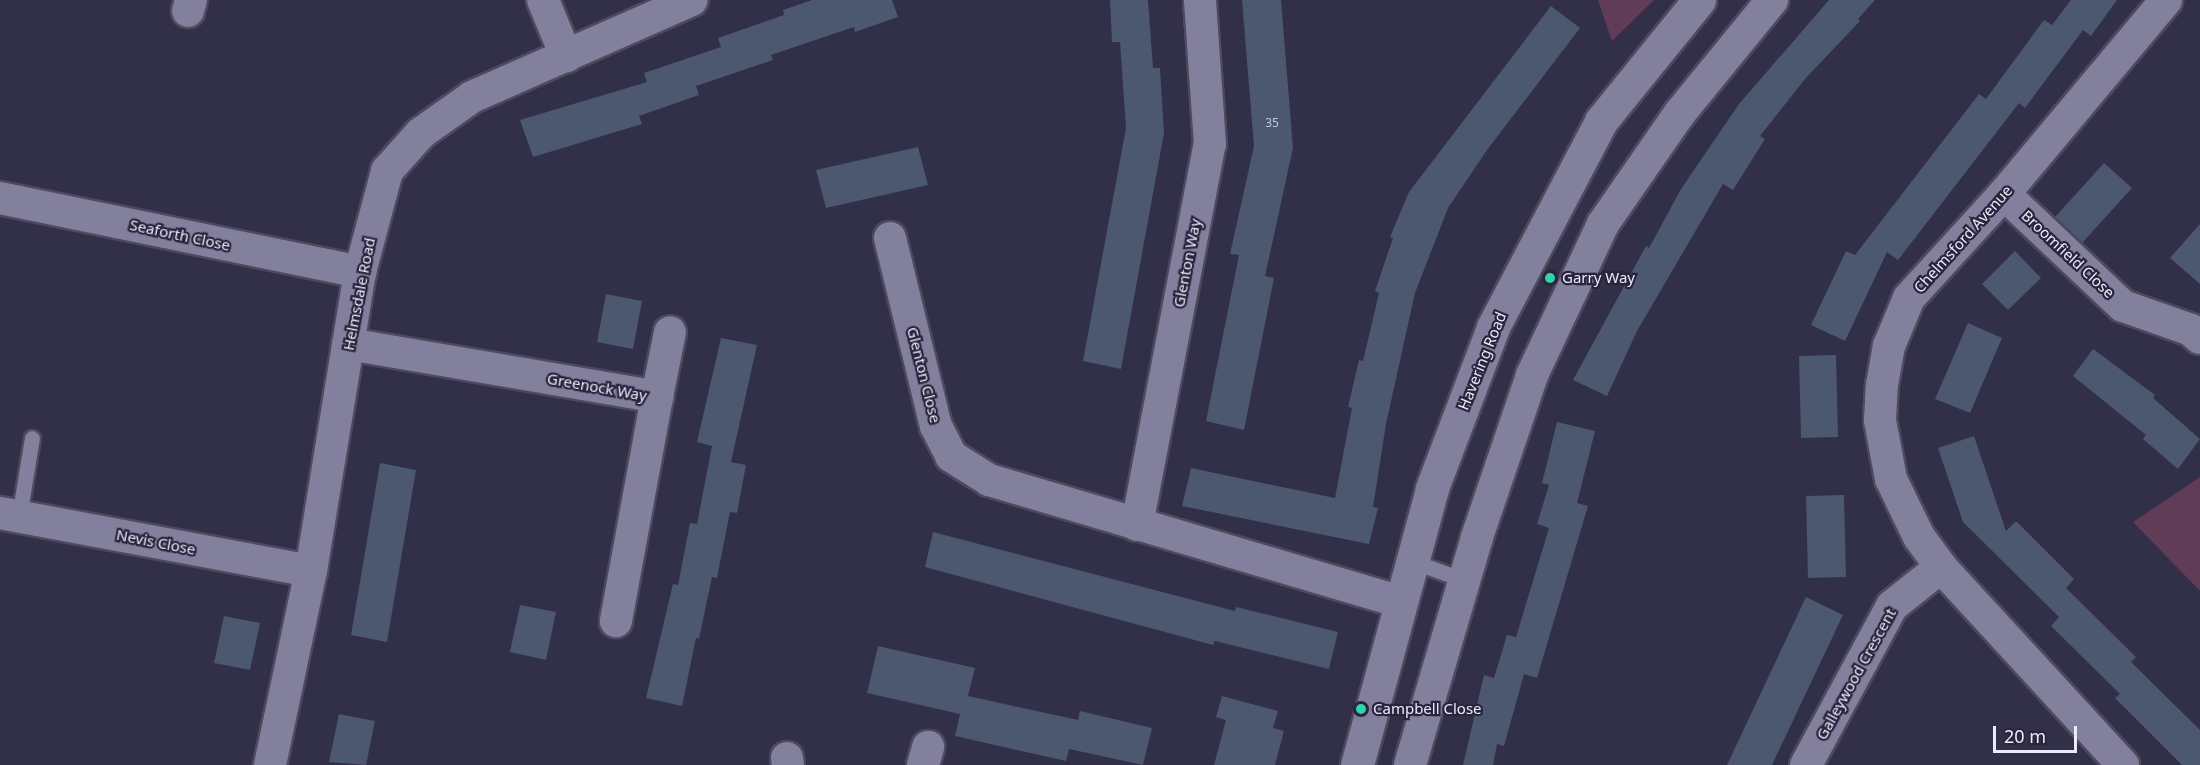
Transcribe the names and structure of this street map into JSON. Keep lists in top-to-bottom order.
{
  "streets": {
    "main road": ["Havering Road"],
    "street": [
      "Seaforth Close",
      "Chelmsford Avenue",
      "Broomfield Close",
      "Glenton Way",
      "Helmsdale Road",
      "Glenton Close",
      "Greenock Way",
      "Nevis Close",
      "Galleywood Crescent"
    ]
  },
  "crossings": [
    ["Seaforth Close", "Helmsdale Road"],
    ["Chelmsford Avenue", "Broomfield Close"],
    ["Chelmsford Avenue", "Galleywood Crescent"],
    ["Glenton Way", "Glenton Close"],
    ["Helmsdale Road", "Greenock Way"],
    ["Helmsdale Road", "Nevis Close"],
    ["Havering Road", "Glenton Close"]
  ],
  "places": ["Garry Way", "Campbell Close"],
  "house_numbers": ["35"],
  "scale_bar": "20 m"
}
